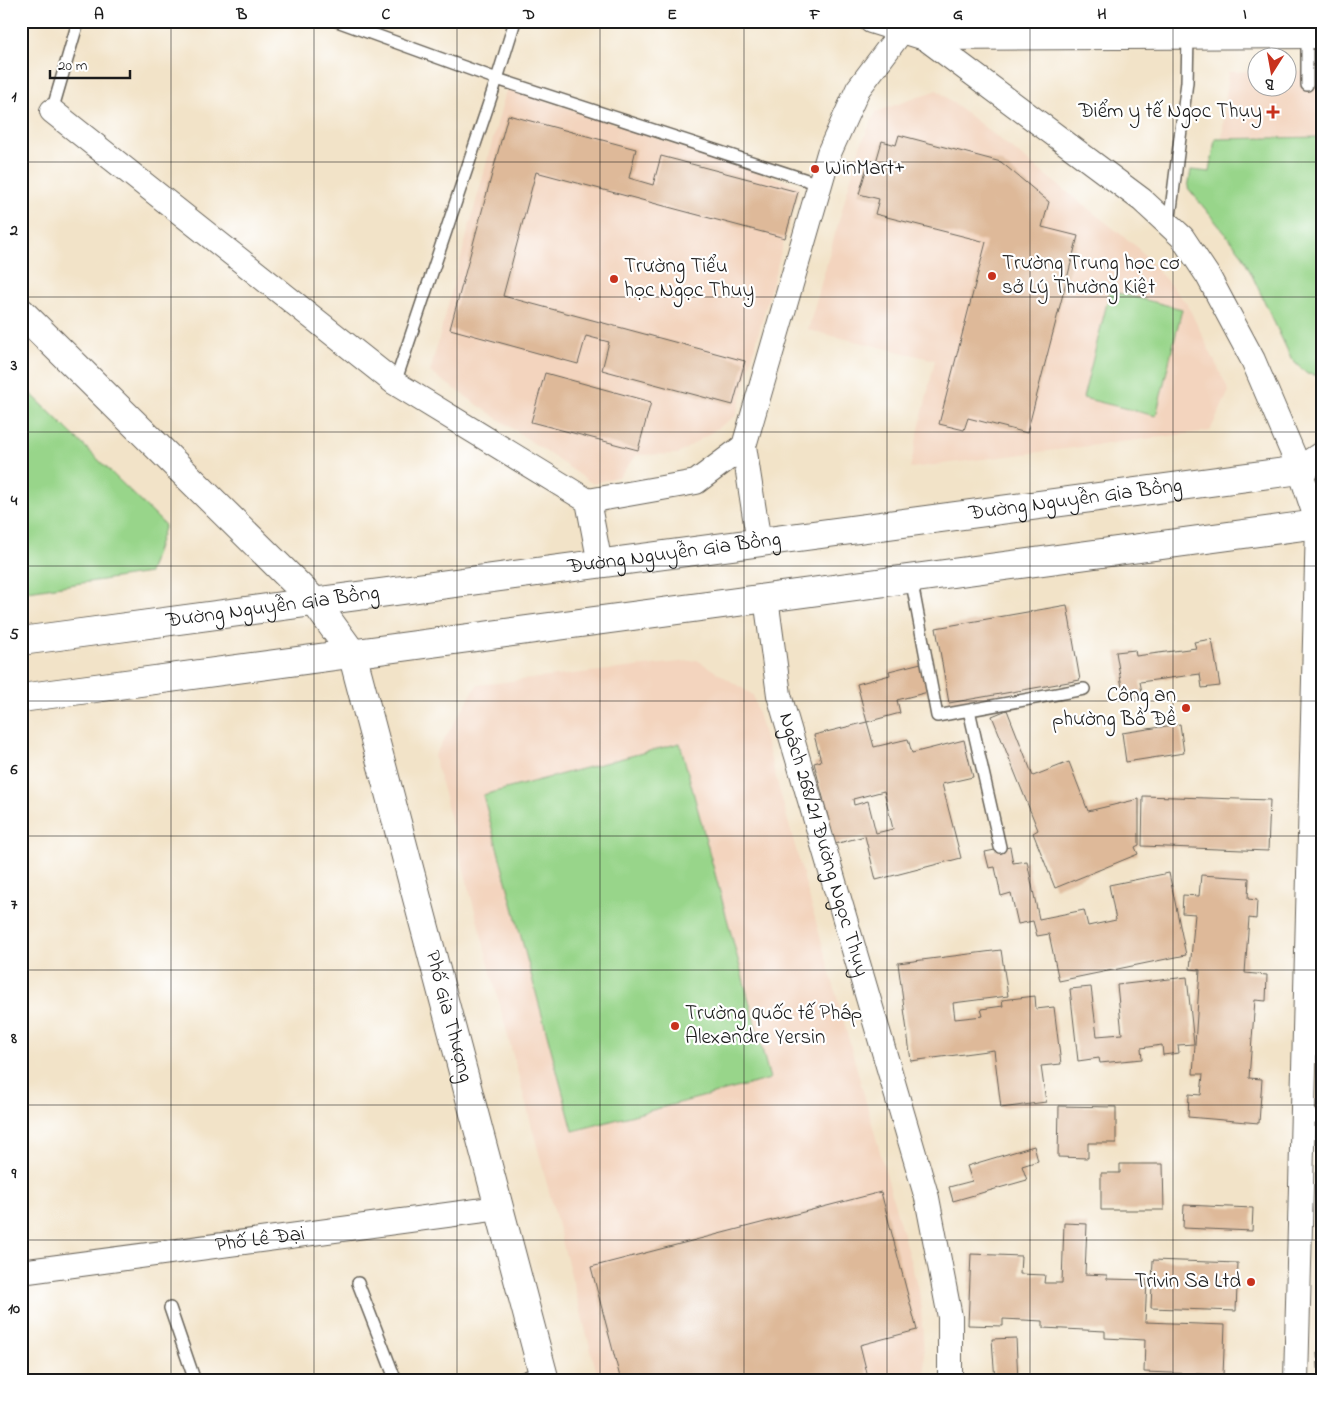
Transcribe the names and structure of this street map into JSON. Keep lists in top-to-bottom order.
{
  "streets": {
    "main road": ["Đường Nguyễn Gia Bồng", "Phố Gia Thượng"],
    "street": ["Ngách 268/21 Đường Ngọc Thụy", "Phố Lê Đại"]
  },
  "crossings": [
    ["Phố Gia Thượng", "Phố Lê Đại"]
  ],
  "places": {
    "health": ["Điểm y tế Ngọc Thụy"],
    "other": [
      "WinMart+",
      "Trường Trung học cơ sở Lý Thường Kiệt",
      "Trường Tiểu học Ngọc Thuỵ",
      "Công an phường Bồ Đề",
      "Trường quốc tế Pháp Alexandre Yersin",
      "Trivin Sa Ltd"
    ]
  },
  "scale_bar": "20 m",
  "north": "bottom",
  "grid": {
    "columns": [
      "A",
      "B",
      "C",
      "D",
      "E",
      "F",
      "G",
      "H",
      "I"
    ],
    "rows": [
      "1",
      "2",
      "3",
      "4",
      "5",
      "6",
      "7",
      "8",
      "9",
      "10"
    ]
  }
}
